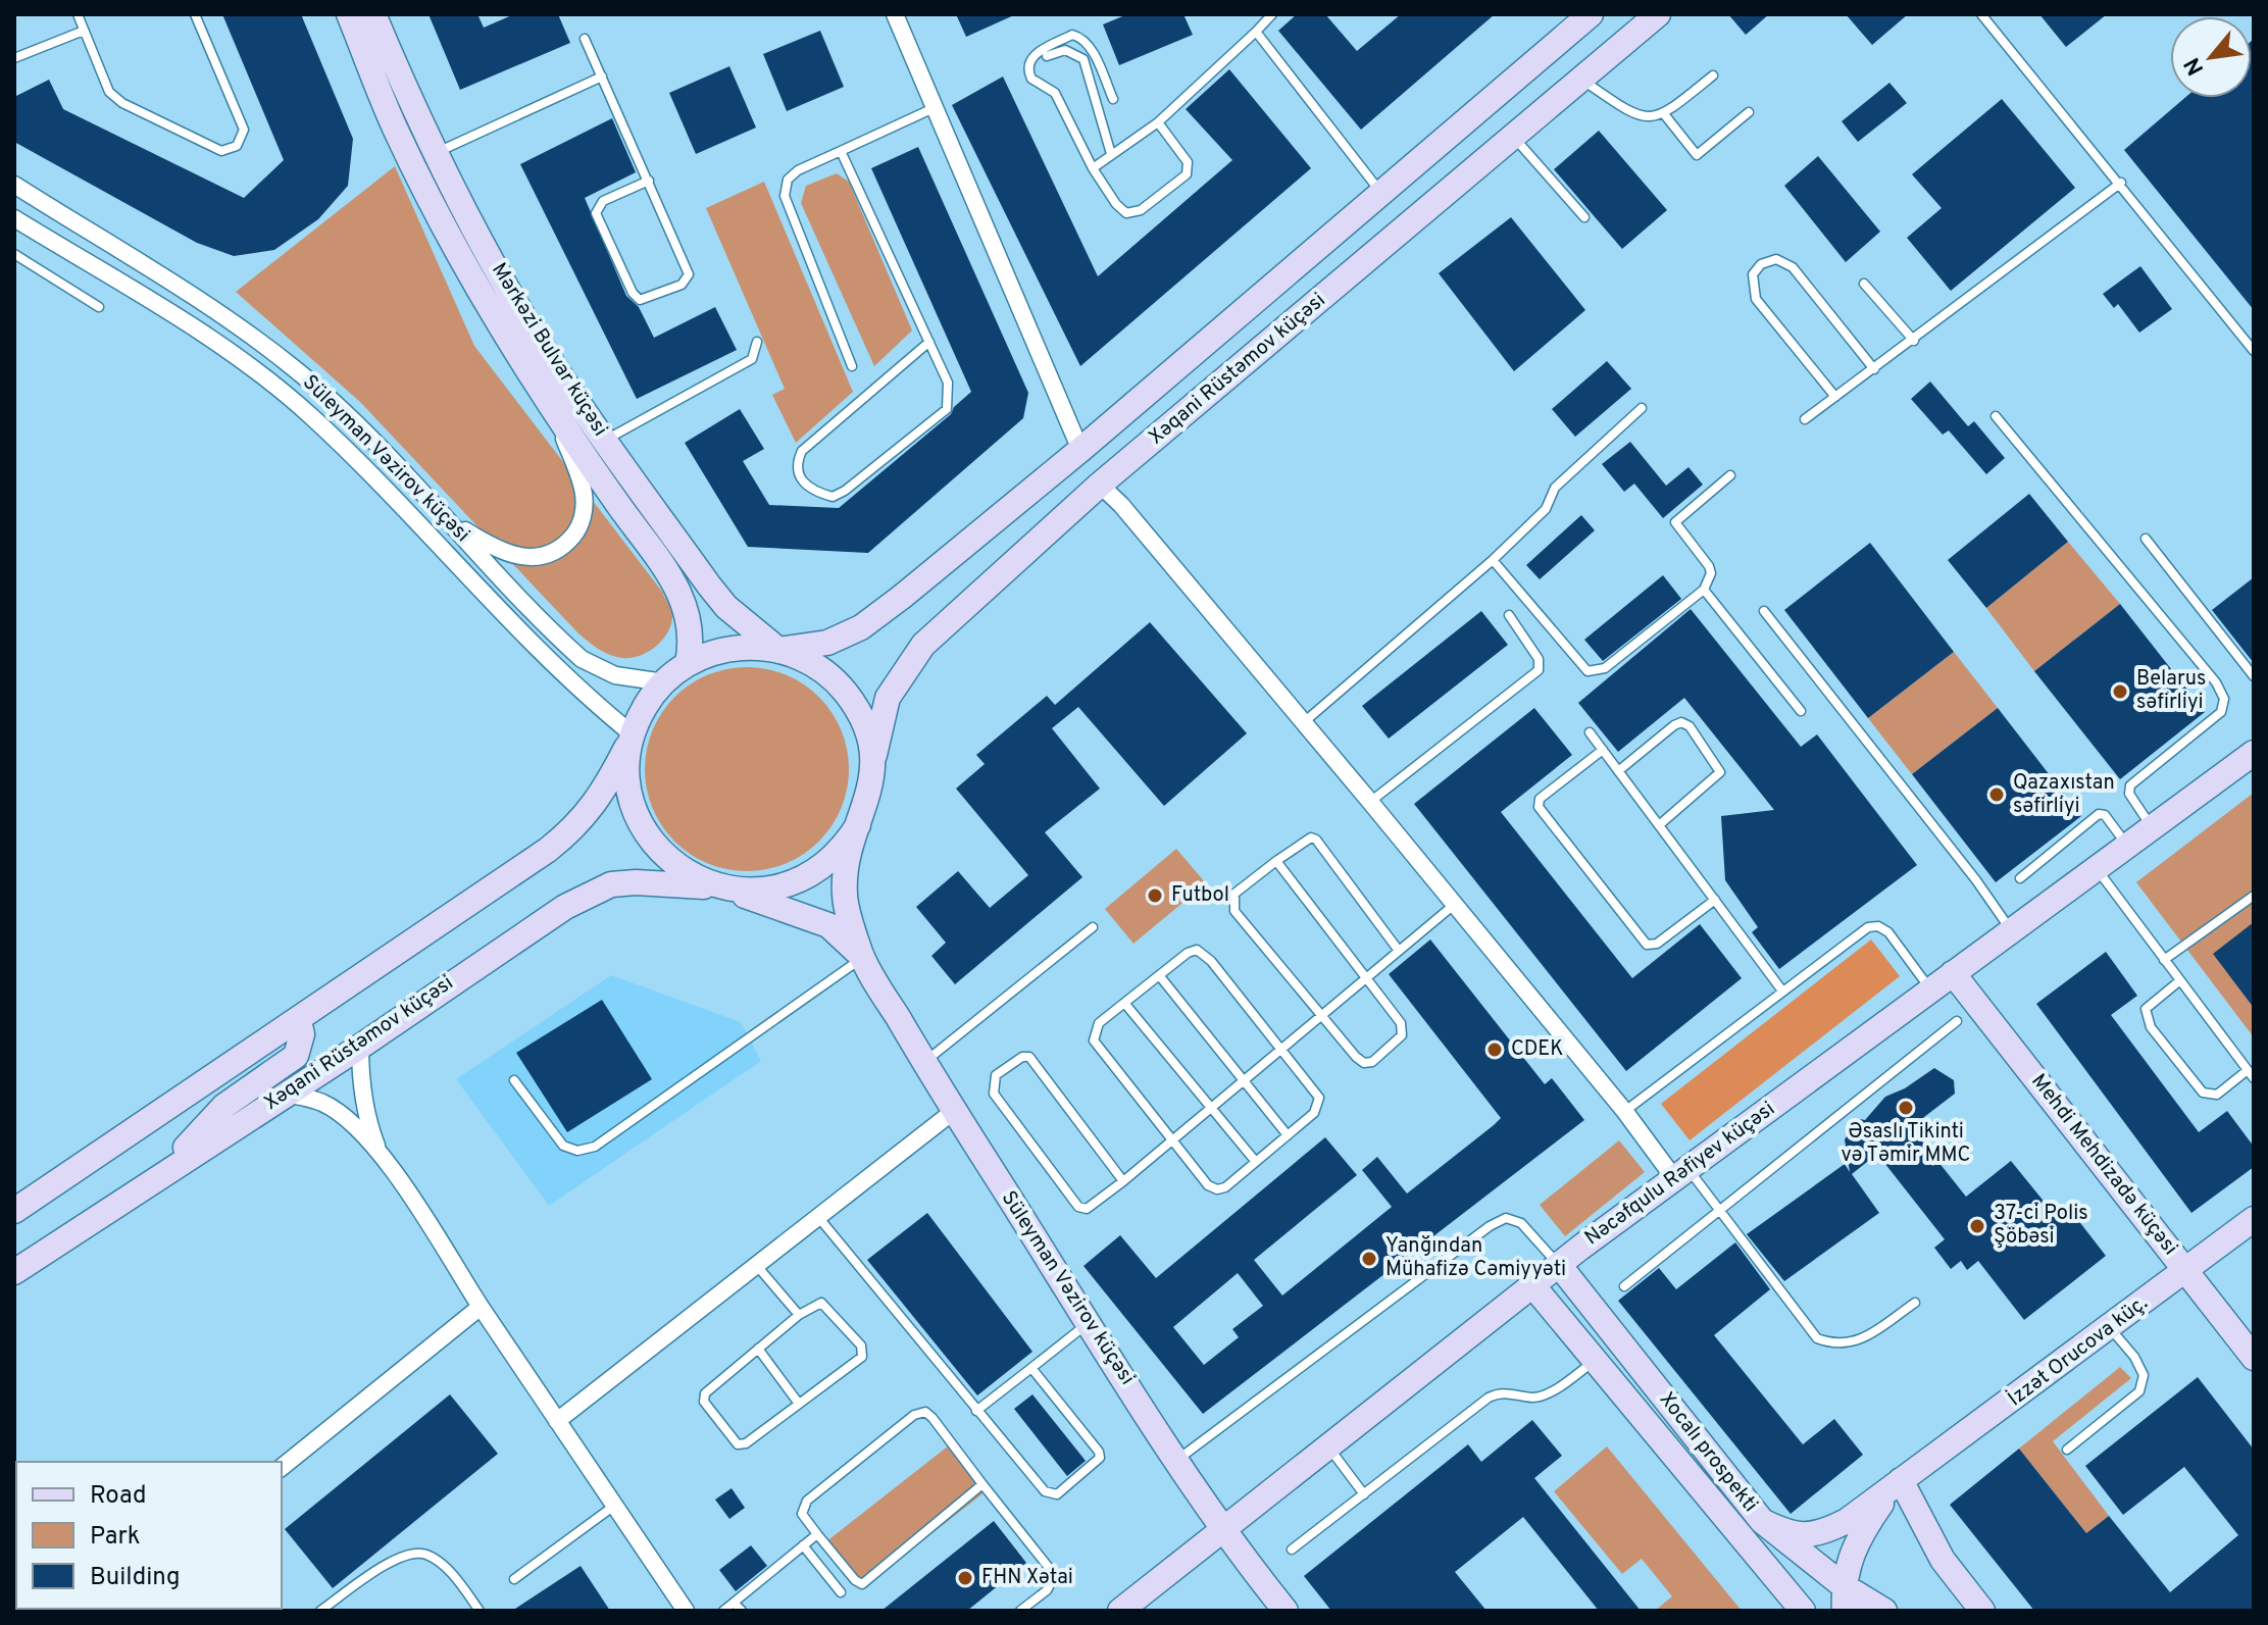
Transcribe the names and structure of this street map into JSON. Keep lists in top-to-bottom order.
{
  "streets": {
    "main road": [
      "Mərkəzi Bulvar küçəsi",
      "Xəqani Rüstəmov küçəsi",
      "Süleyman Vəzirov küçəsi",
      "Mehdi Mehdizadə küçəsi",
      "Nəcəfqulu Rəfiyev küçəsi",
      "İzzət Orucova küç.",
      "Xocalı prospekti"
    ]
  },
  "crossings": [
    ["Mərkəzi Bulvar küçəsi", "Xəqani Rüstəmov küçəsi"],
    ["Mərkəzi Bulvar küçəsi", "Süleyman Vəzirov küçəsi"],
    ["Xəqani Rüstəmov küçəsi", "Süleyman Vəzirov küçəsi"],
    ["Süleyman Vəzirov küçəsi", "Nəcəfqulu Rəfiyev küçəsi"],
    ["Mehdi Mehdizadə küçəsi", "Nəcəfqulu Rəfiyev küçəsi"],
    ["Mehdi Mehdizadə küçəsi", "İzzət Orucova küç."],
    ["Nəcəfqulu Rəfiyev küçəsi", "Xocalı prospekti"],
    ["İzzət Orucova küç.", "Xocalı prospekti"]
  ],
  "places": [
    "Belarus səfirliyi",
    "Qazaxıstan səfirliyi",
    "Futbol",
    "CDEK",
    "Əsaslı Tikinti və Təmir MMC",
    "37-ci Polis Şöbəsi",
    "Yanğından Mühafizə Cəmiyyəti",
    "FHN Xətai"
  ],
  "legend": ["Road", "Park", "Building"],
  "north": "bottom left"
}
